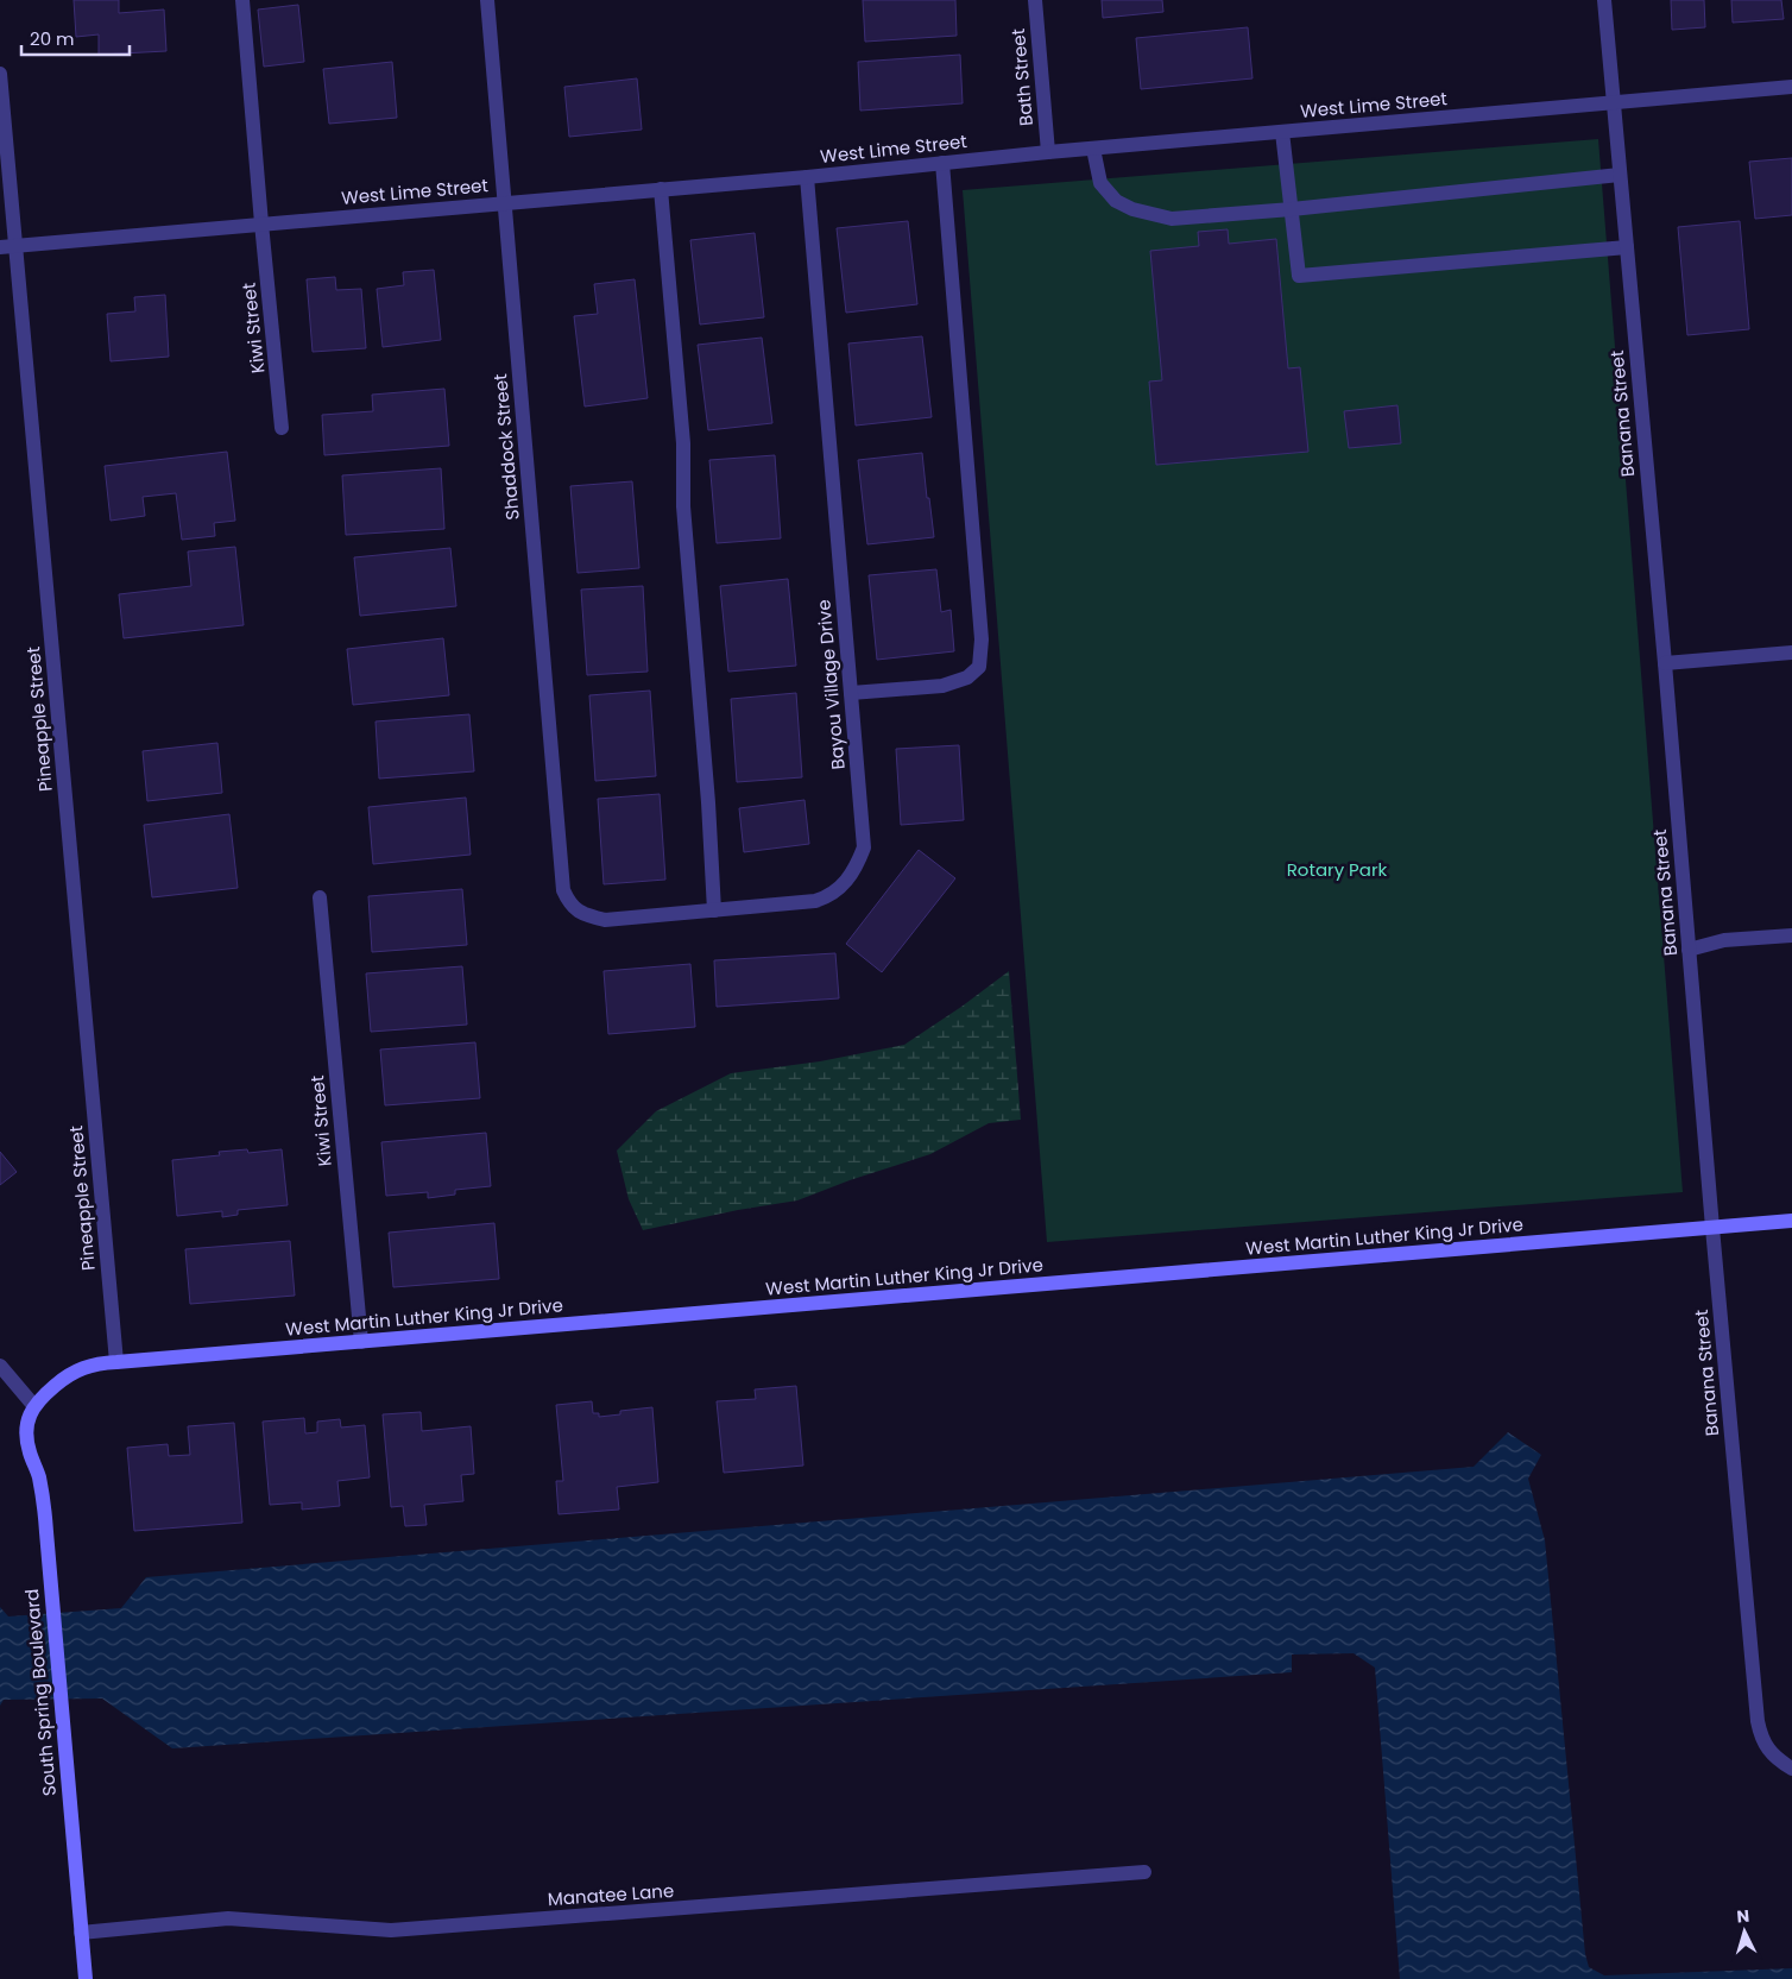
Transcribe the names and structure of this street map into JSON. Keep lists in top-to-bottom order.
{
  "streets": {
    "street": [
      "Bath Street",
      "West Lime Street",
      "Kiwi Street",
      "Banana Street",
      "Shaddock Street",
      "Bayou Village Drive",
      "Pineapple Street",
      "West Martin Luther King Jr Drive",
      "South Spring Boulevard",
      "Manatee Lane"
    ]
  },
  "crossings": [
    ["Bath Street", "West Lime Street"],
    ["West Lime Street", "Kiwi Street"],
    ["West Lime Street", "Banana Street"],
    ["West Lime Street", "Shaddock Street"],
    ["West Lime Street", "Bayou Village Drive"],
    ["West Lime Street", "Pineapple Street"],
    ["Kiwi Street", "West Martin Luther King Jr Drive"],
    ["Banana Street", "West Martin Luther King Jr Drive"],
    ["Shaddock Street", "Bayou Village Drive"],
    ["Pineapple Street", "West Martin Luther King Jr Drive"],
    ["West Martin Luther King Jr Drive", "South Spring Boulevard"],
    ["South Spring Boulevard", "Manatee Lane"]
  ],
  "parks": ["Rotary Park"],
  "scale_bar": "20 m",
  "north": "top"
}
